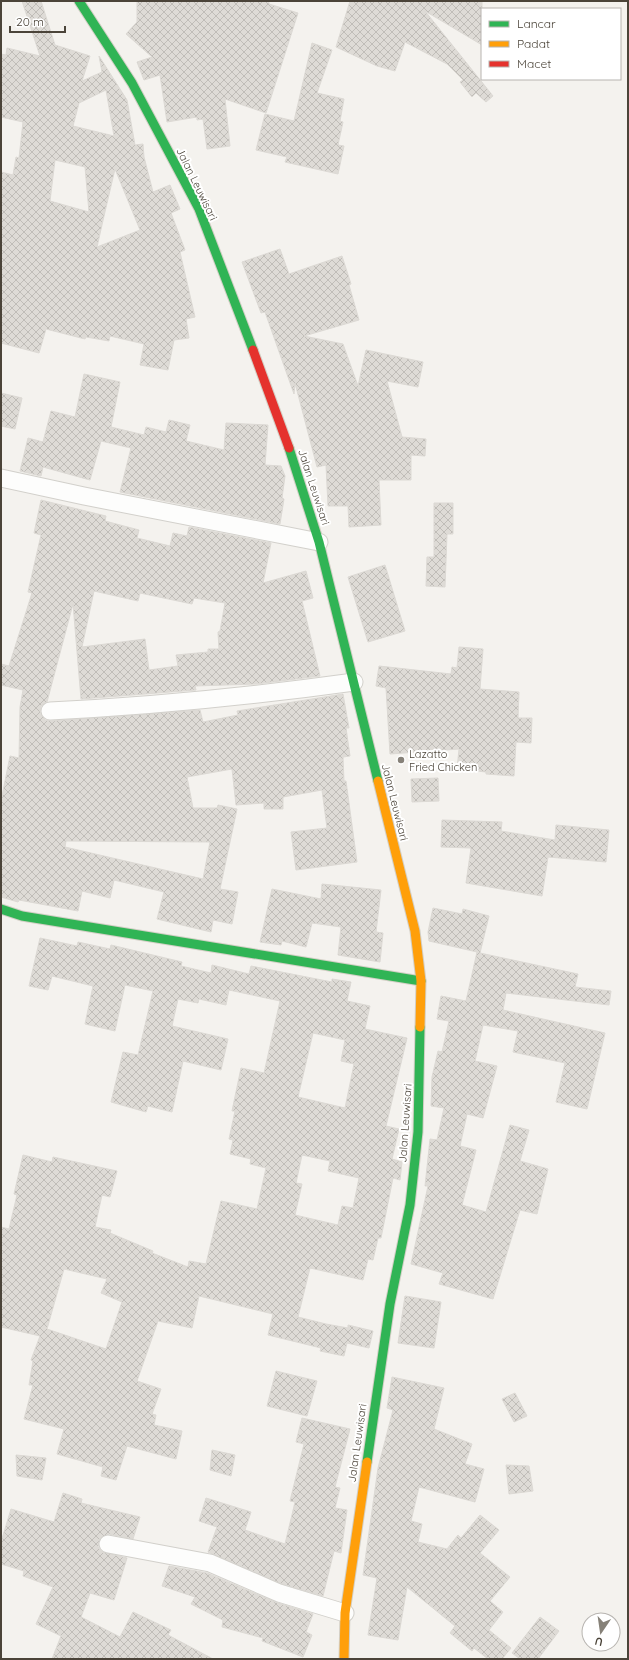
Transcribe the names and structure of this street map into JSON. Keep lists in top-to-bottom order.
{
  "streets": {
    "main road": ["Jalan Leuwisari"]
  },
  "places": ["Lazatto Fried Chicken"],
  "legend": ["Lancar", "Padat", "Macet"],
  "scale_bar": "20 m",
  "north": "bottom"
}
